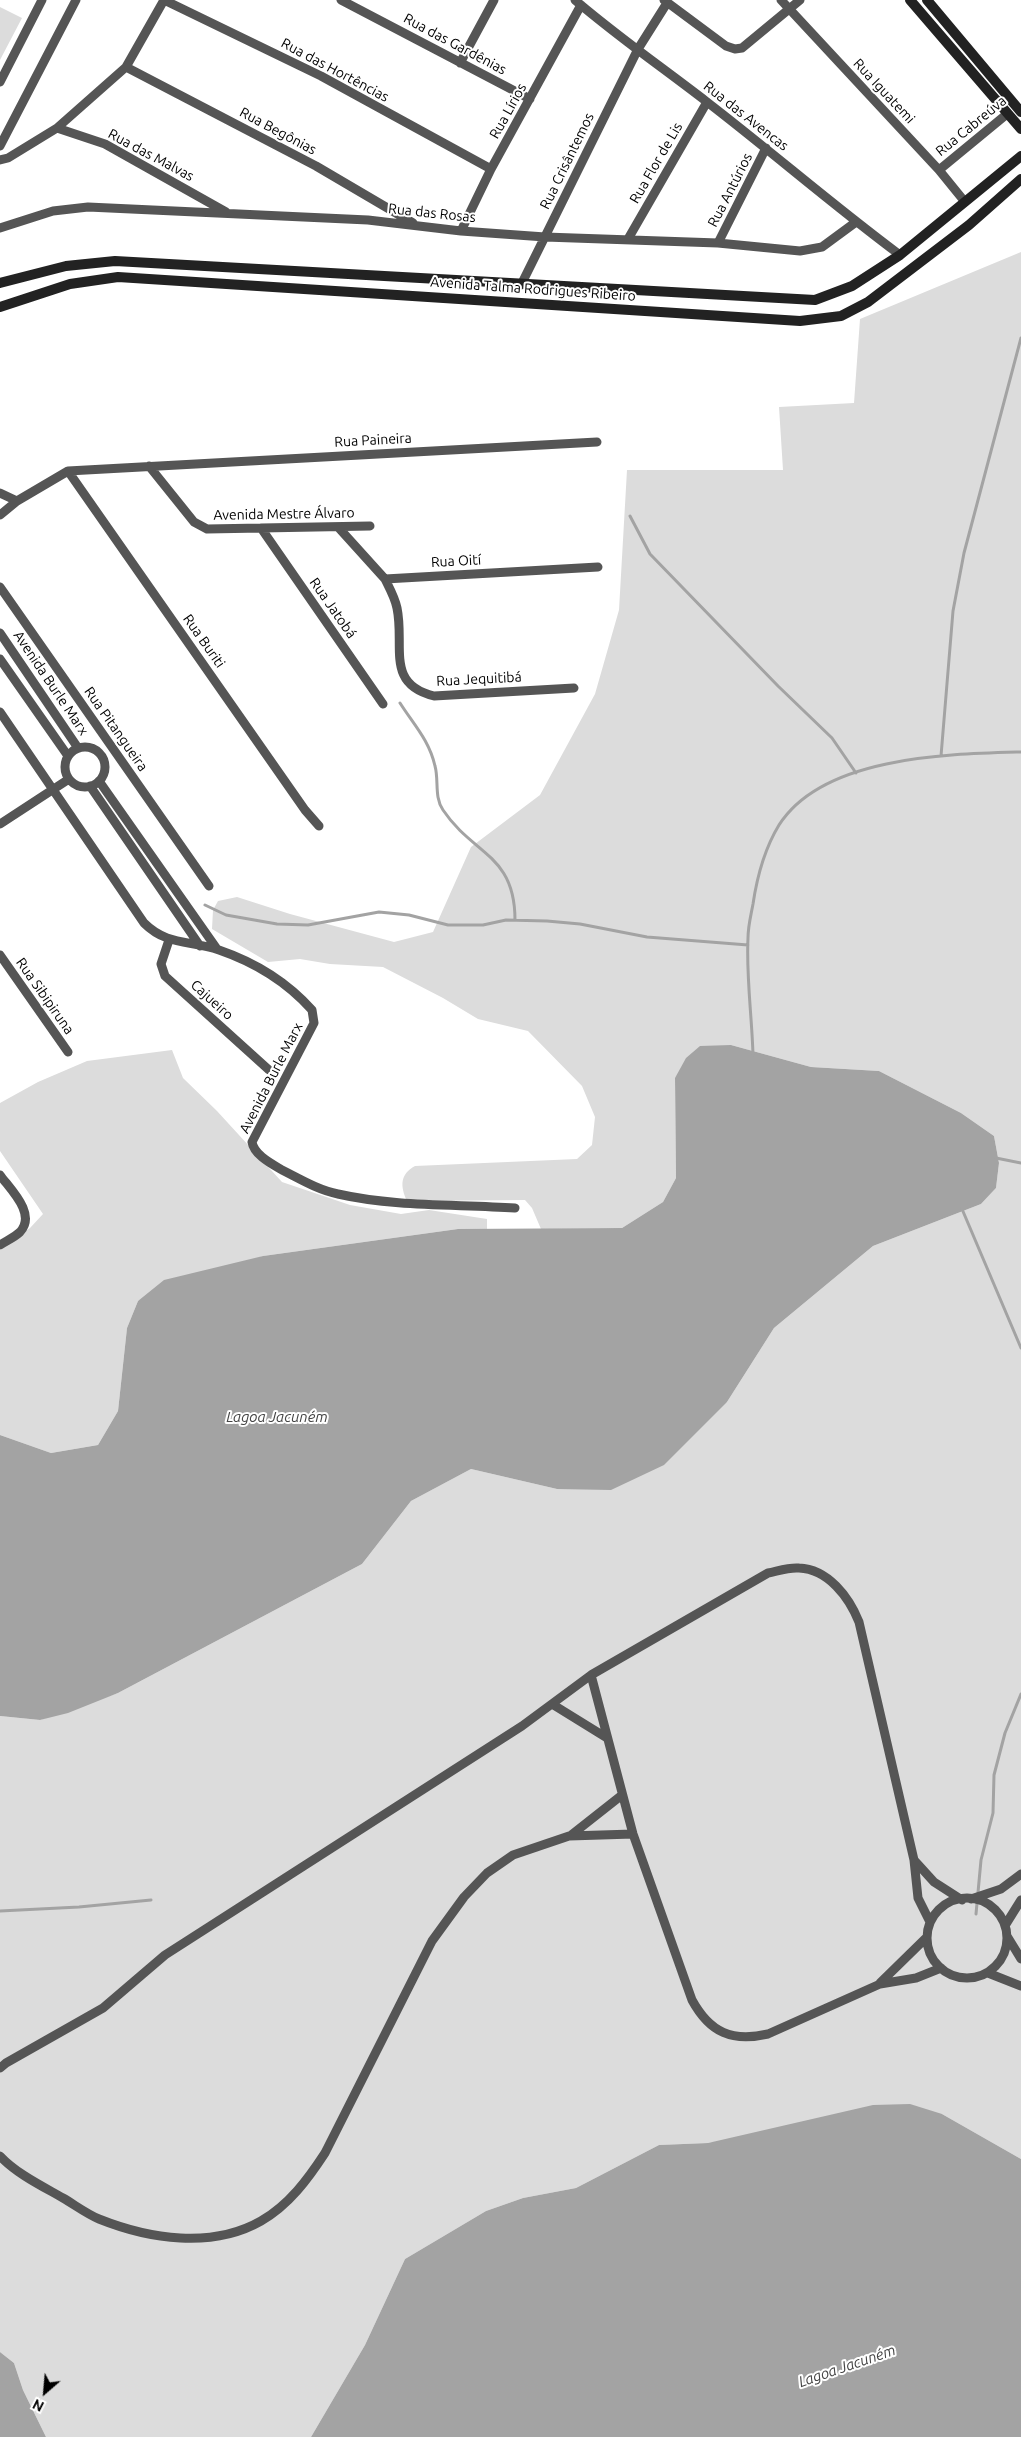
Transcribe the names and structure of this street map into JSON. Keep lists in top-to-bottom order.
{
  "streets": {
    "main road": ["Rua Cabreúva", "Avenida Talma Rodrigues Ribeiro"],
    "street": [
      "Rua das Gardênias",
      "Rua das Hortências",
      "Rua Iguatemi",
      "Rua Lírios",
      "Rua das Avencas",
      "Rua Begônias",
      "Rua das Malvas",
      "Rua Crisântemos",
      "Rua Flor de Lis",
      "Rua Antúrios",
      "Rua das Rosas",
      "Rua Paineira",
      "Avenida Mestre Álvaro",
      "Rua Oití",
      "Rua Jatobá",
      "Rua Buriti",
      "Rua Jequitibá",
      "Avenida Burle Marx",
      "Rua Pitangueira",
      "Rua Sibipiruna",
      "Cajueiro"
    ]
  },
  "crossings": [
    ["Rua das Gardênias", "Rua Lírios"],
    ["Rua das Hortências", "Rua Lírios"],
    ["Rua Iguatemi", "Rua Cabreúva"],
    ["Rua Iguatemi", "Avenida Talma Rodrigues Ribeiro"],
    ["Rua Lírios", "Rua das Avencas"],
    ["Rua Lírios", "Rua das Rosas"],
    ["Rua das Avencas", "Rua Crisântemos"],
    ["Rua das Avencas", "Rua Flor de Lis"],
    ["Rua das Avencas", "Rua Antúrios"],
    ["Rua das Avencas", "Rua das Rosas"],
    ["Rua das Avencas", "Avenida Talma Rodrigues Ribeiro"],
    ["Rua Begônias", "Rua das Rosas"],
    ["Rua das Malvas", "Rua das Rosas"],
    ["Rua Crisântemos", "Rua das Rosas"],
    ["Rua Crisântemos", "Avenida Talma Rodrigues Ribeiro"],
    ["Rua Flor de Lis", "Rua das Rosas"],
    ["Rua Antúrios", "Rua das Rosas"],
    ["Rua Paineira", "Avenida Mestre Álvaro"],
    ["Avenida Mestre Álvaro", "Rua Jatobá"],
    ["Rua Oití", "Rua Jequitibá"],
    ["Avenida Burle Marx", "Cajueiro"]
  ],
  "water": ["Lagoa Jacuném"],
  "north": "bottom left"
}
